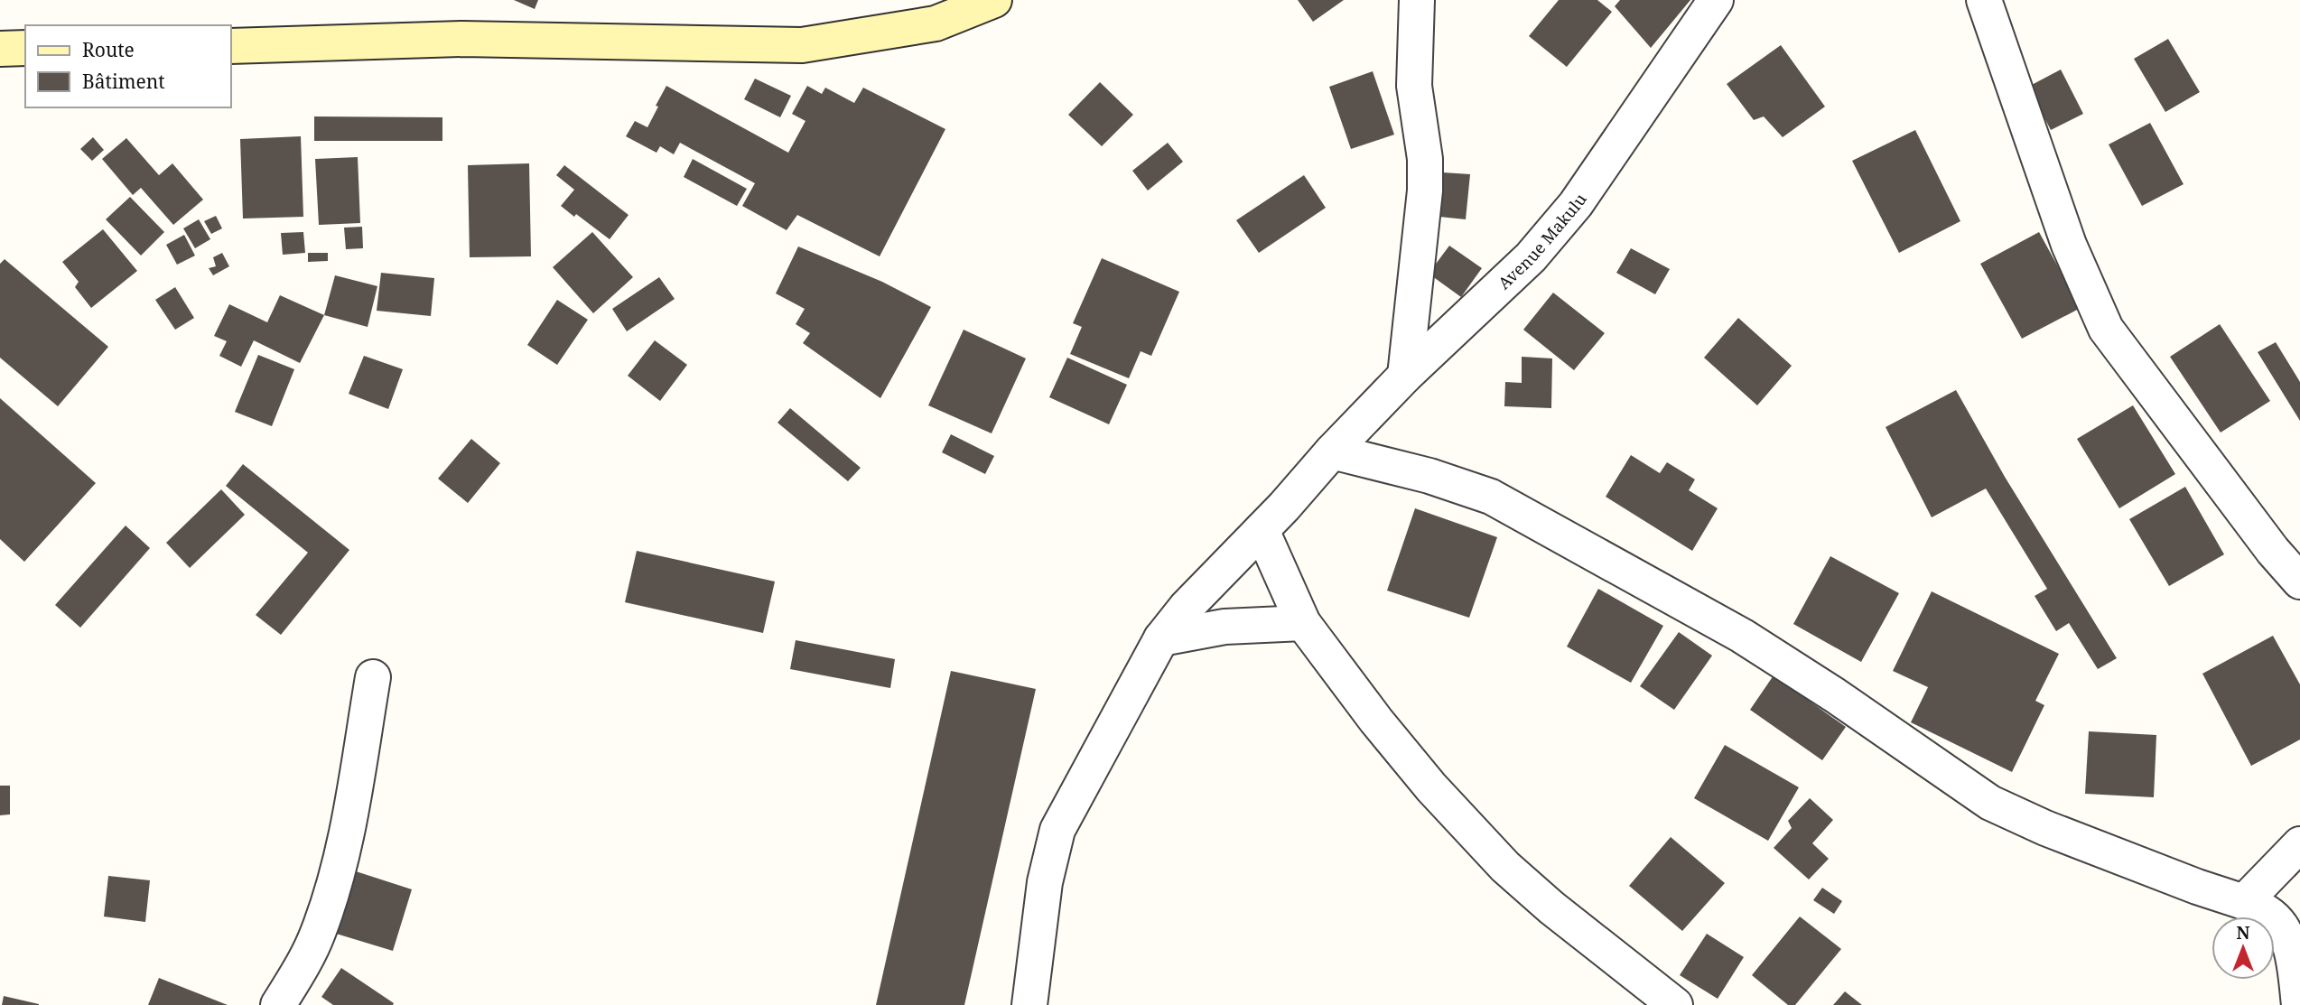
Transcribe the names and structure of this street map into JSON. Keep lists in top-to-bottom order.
{
  "streets": {
    "street": ["Avenue Makulu"]
  },
  "legend": ["Route", "Bâtiment"],
  "north": "top"
}
